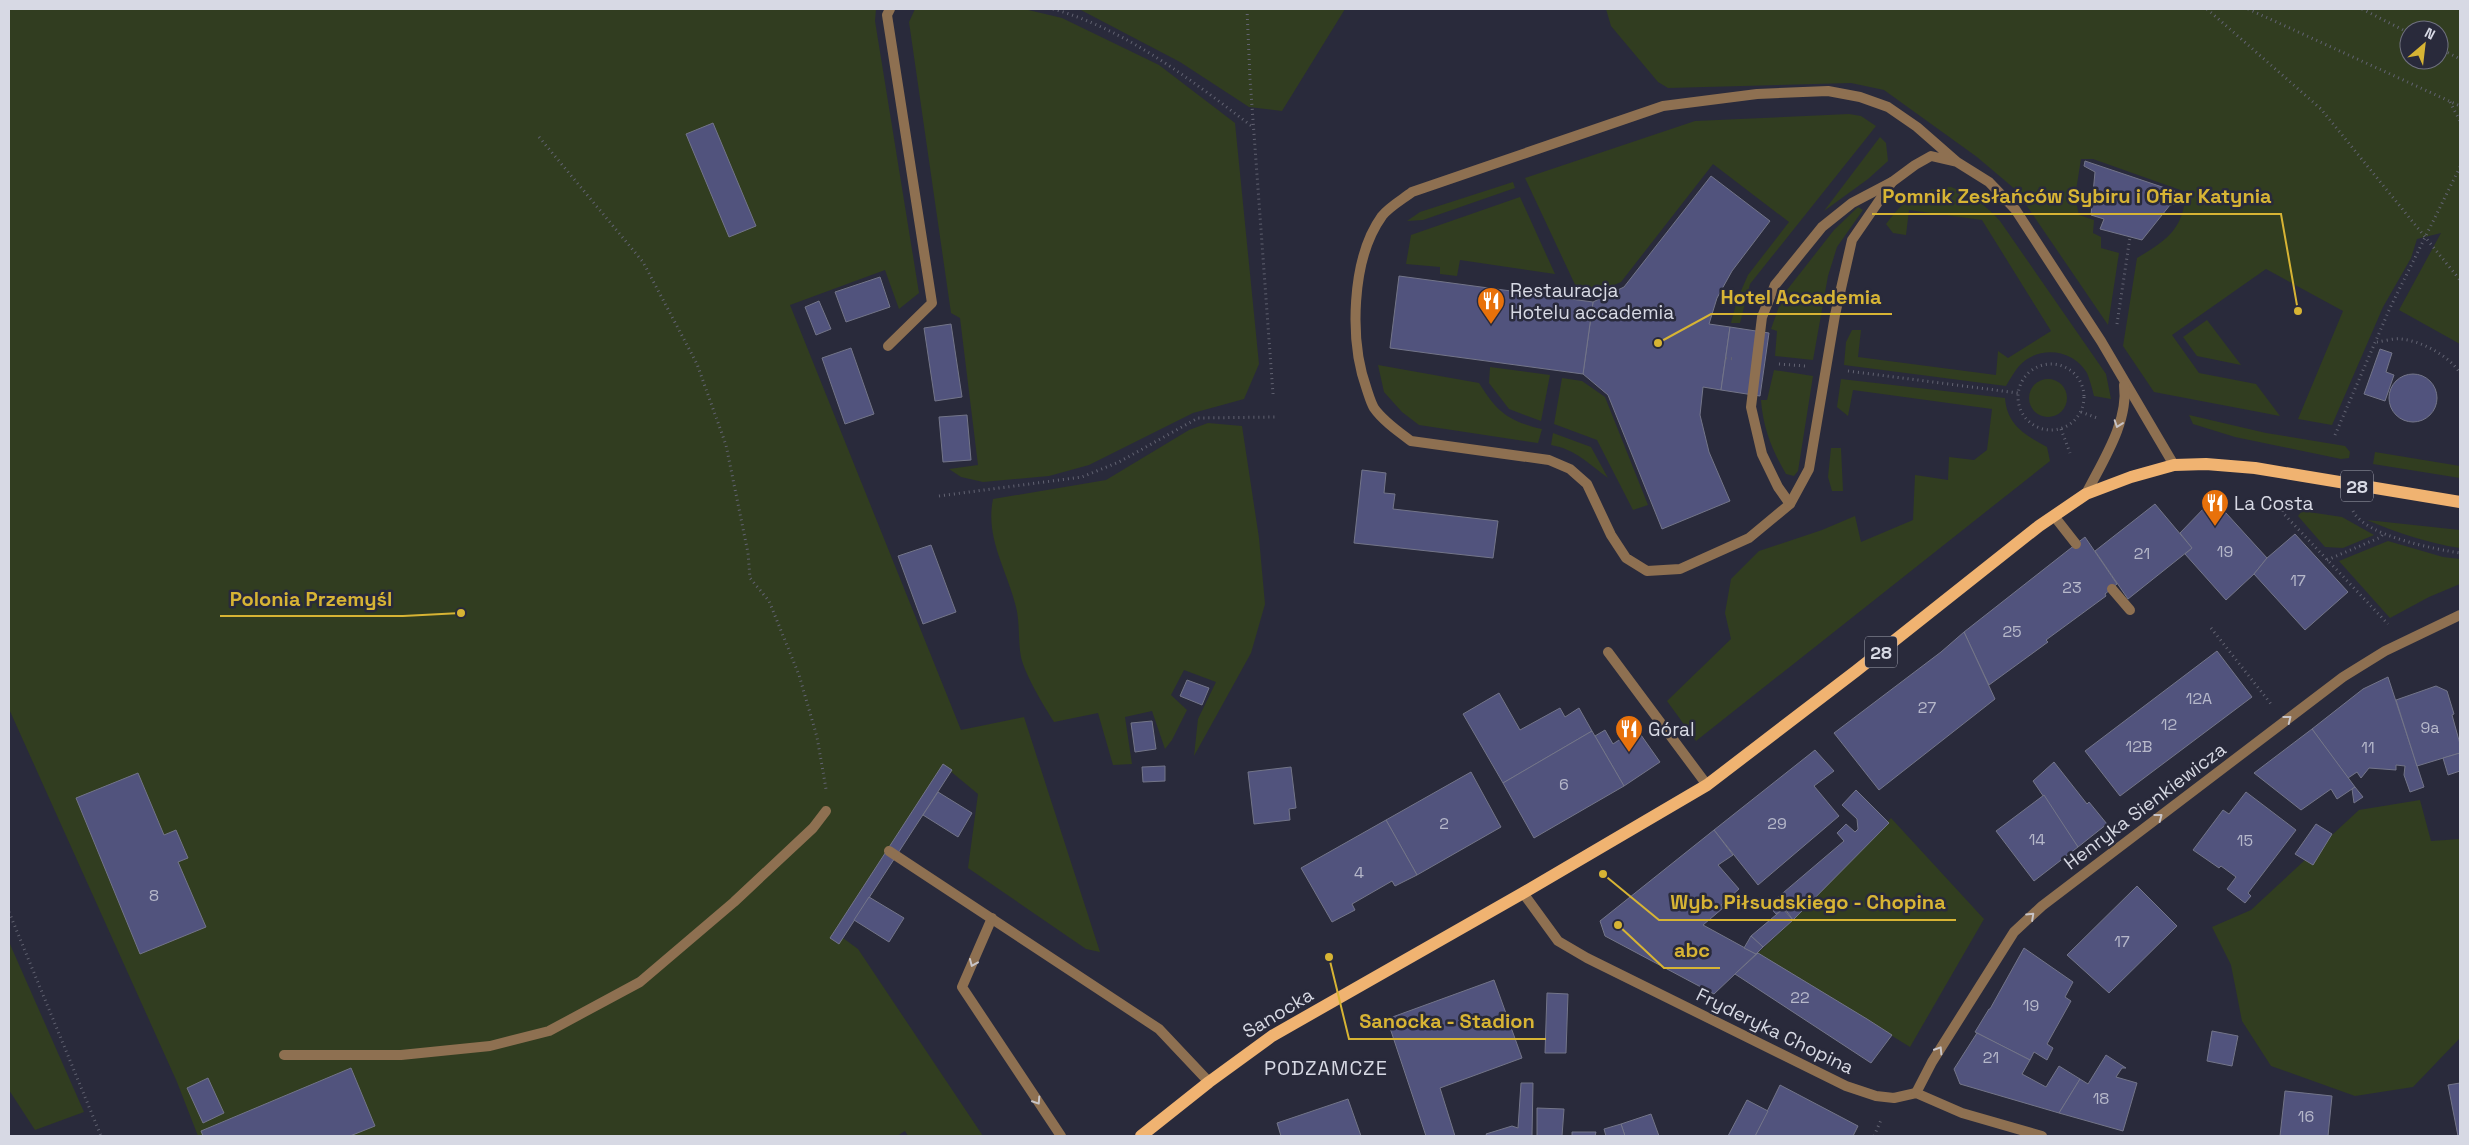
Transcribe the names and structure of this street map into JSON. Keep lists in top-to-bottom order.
{
  "streets": {
    "main road": ["28", "Sanocka"],
    "street": ["Henryka Sienkiewicza", "Fryderyka Chopina"]
  },
  "crossings": [
    ["28", "Sanocka"],
    ["28", "Fryderyka Chopina"],
    ["Henryka Sienkiewicza", "Fryderyka Chopina"],
    ["Sanocka", "Fryderyka Chopina"]
  ],
  "one_way": ["Henryka Sienkiewicza"],
  "districts": ["PODZAMCZE"],
  "places": {
    "other": [
      "Pomnik Zesłańców Sybiru i Ofiar Katynia",
      "Hotel Accademia",
      "Polonia Przemyśl",
      "Wyb. Piłsudskiego - Chopina",
      "abc",
      "Sanocka - Stadion"
    ],
    "restaurant": ["Restauracja Hotelu accademia", "La Costa", "Góral"]
  },
  "house_numbers": [
    "19",
    "21",
    "17",
    "23",
    "25",
    "12A",
    "27",
    "12",
    "9a",
    "12B",
    "11",
    "6",
    "2",
    "29",
    "14",
    "15",
    "4",
    "8",
    "17",
    "22",
    "19",
    "21",
    "18",
    "16"
  ],
  "north": "top right"
}
